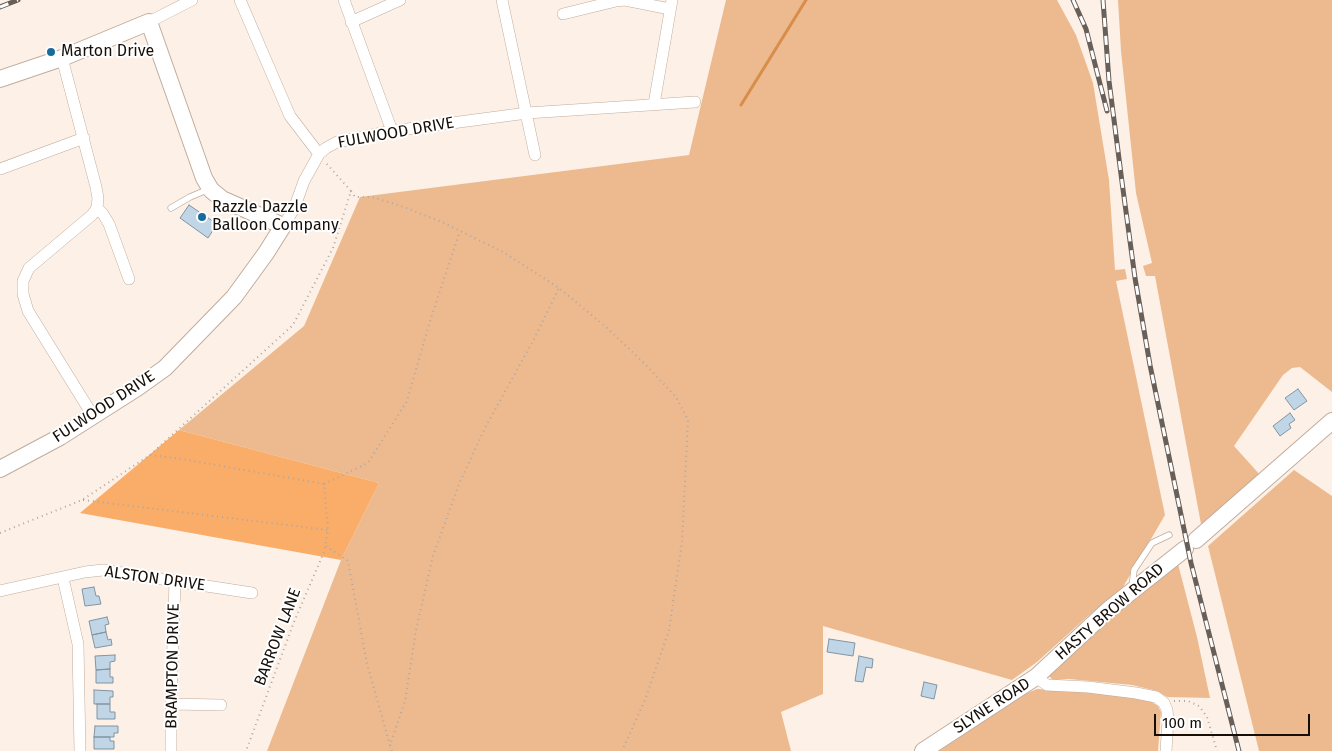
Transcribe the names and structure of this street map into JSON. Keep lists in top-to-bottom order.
{
  "streets": {
    "street": [
      "FULWOOD DRIVE",
      "ALSTON DRIVE",
      "HASTY BROW ROAD",
      "BRAMPTON DRIVE",
      "SLYNE ROAD"
    ],
    "path": ["BARROW LANE"]
  },
  "crossings": [
    ["ALSTON DRIVE", "BRAMPTON DRIVE"],
    ["HASTY BROW ROAD", "SLYNE ROAD"]
  ],
  "places": ["Marton Drive", "Razzle Dazzle Balloon Company"],
  "scale_bar": "100 m"
}
